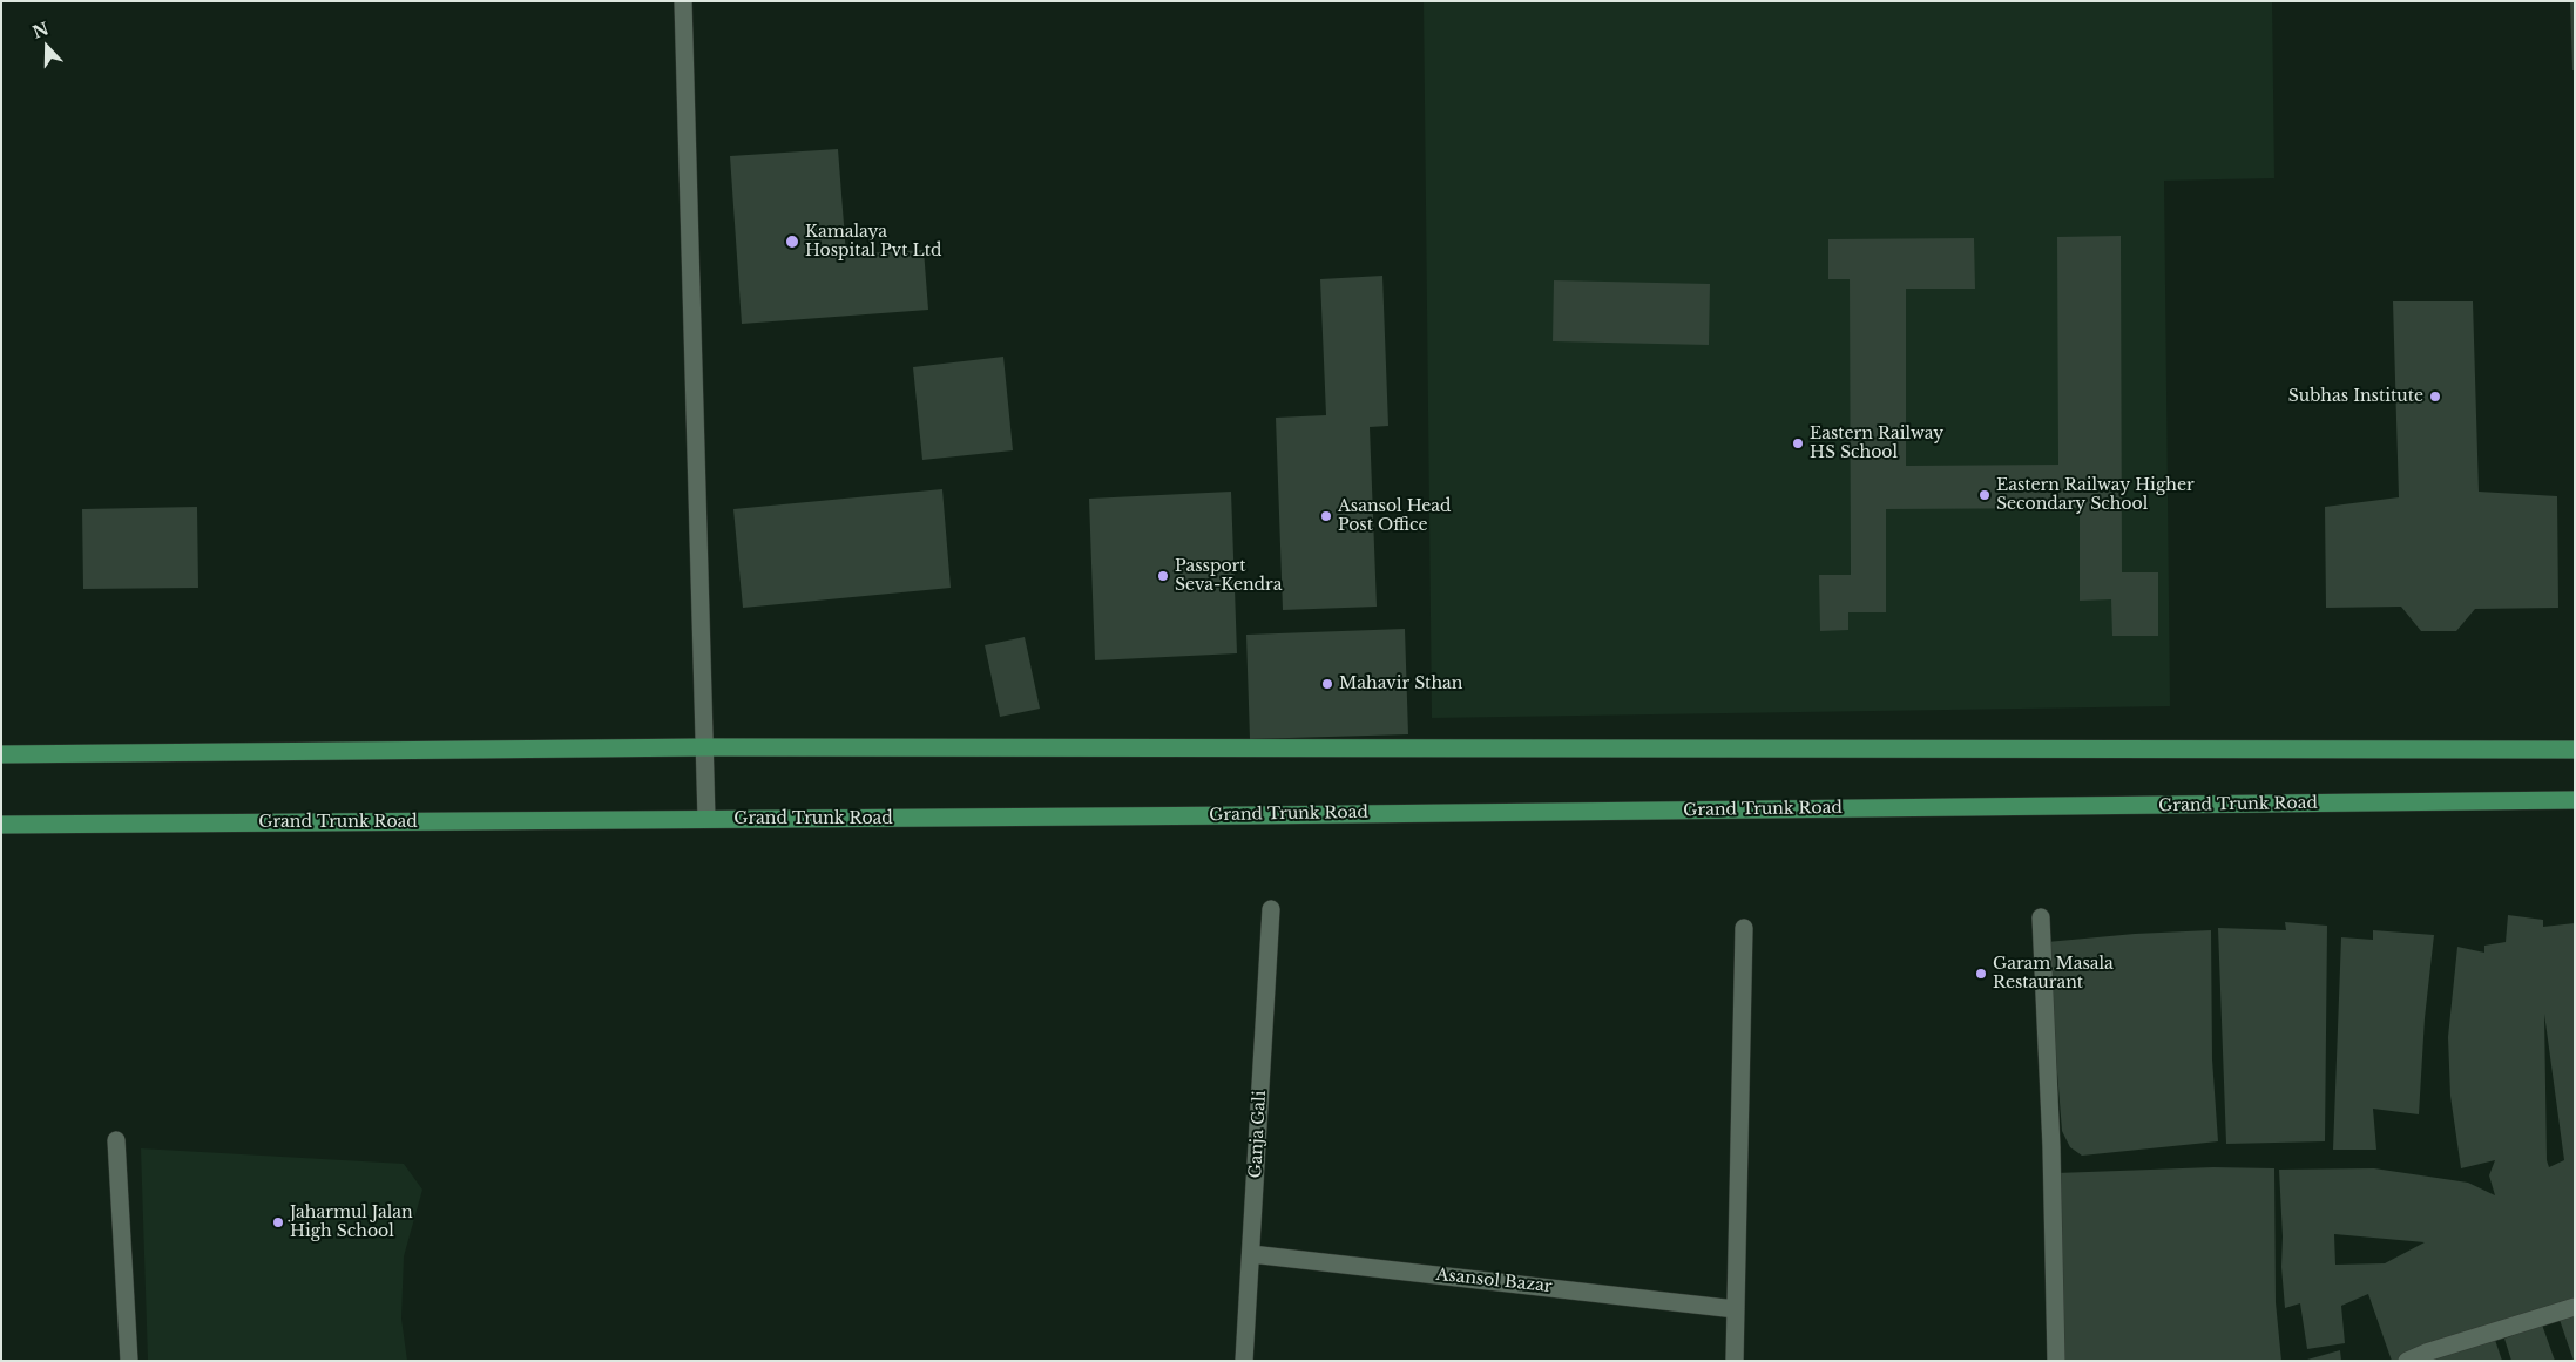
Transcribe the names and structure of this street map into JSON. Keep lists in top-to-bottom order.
{
  "streets": {
    "main road": ["Grand Trunk Road"],
    "street": ["Ganja Gali", "Asansol Bazar"]
  },
  "crossings": [
    ["Ganja Gali", "Asansol Bazar"]
  ],
  "places": [
    "Kamalaya Hospital Pvt Ltd",
    "Subhas Institute",
    "Eastern Railway HS School",
    "Eastern Railway Higher Secondary School",
    "Asansol Head Post Office",
    "Passport Seva-Kendra",
    "Mahavir Sthan",
    "Garam Masala Restaurant",
    "Jaharmul Jalan High School"
  ],
  "north": "top"
}
